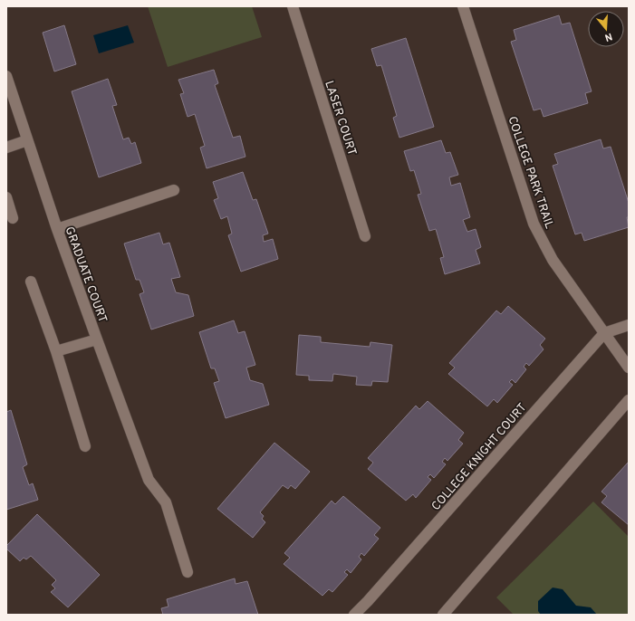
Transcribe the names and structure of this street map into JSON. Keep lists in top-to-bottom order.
{
  "streets": {
    "street": [
      "LASER COURT",
      "COLLEGE PARK TRAIL",
      "GRADUATE COURT",
      "COLLEGE KNIGHT COURT"
    ]
  },
  "crossings": [
    ["COLLEGE PARK TRAIL", "COLLEGE KNIGHT COURT"]
  ],
  "north": "bottom"
}
